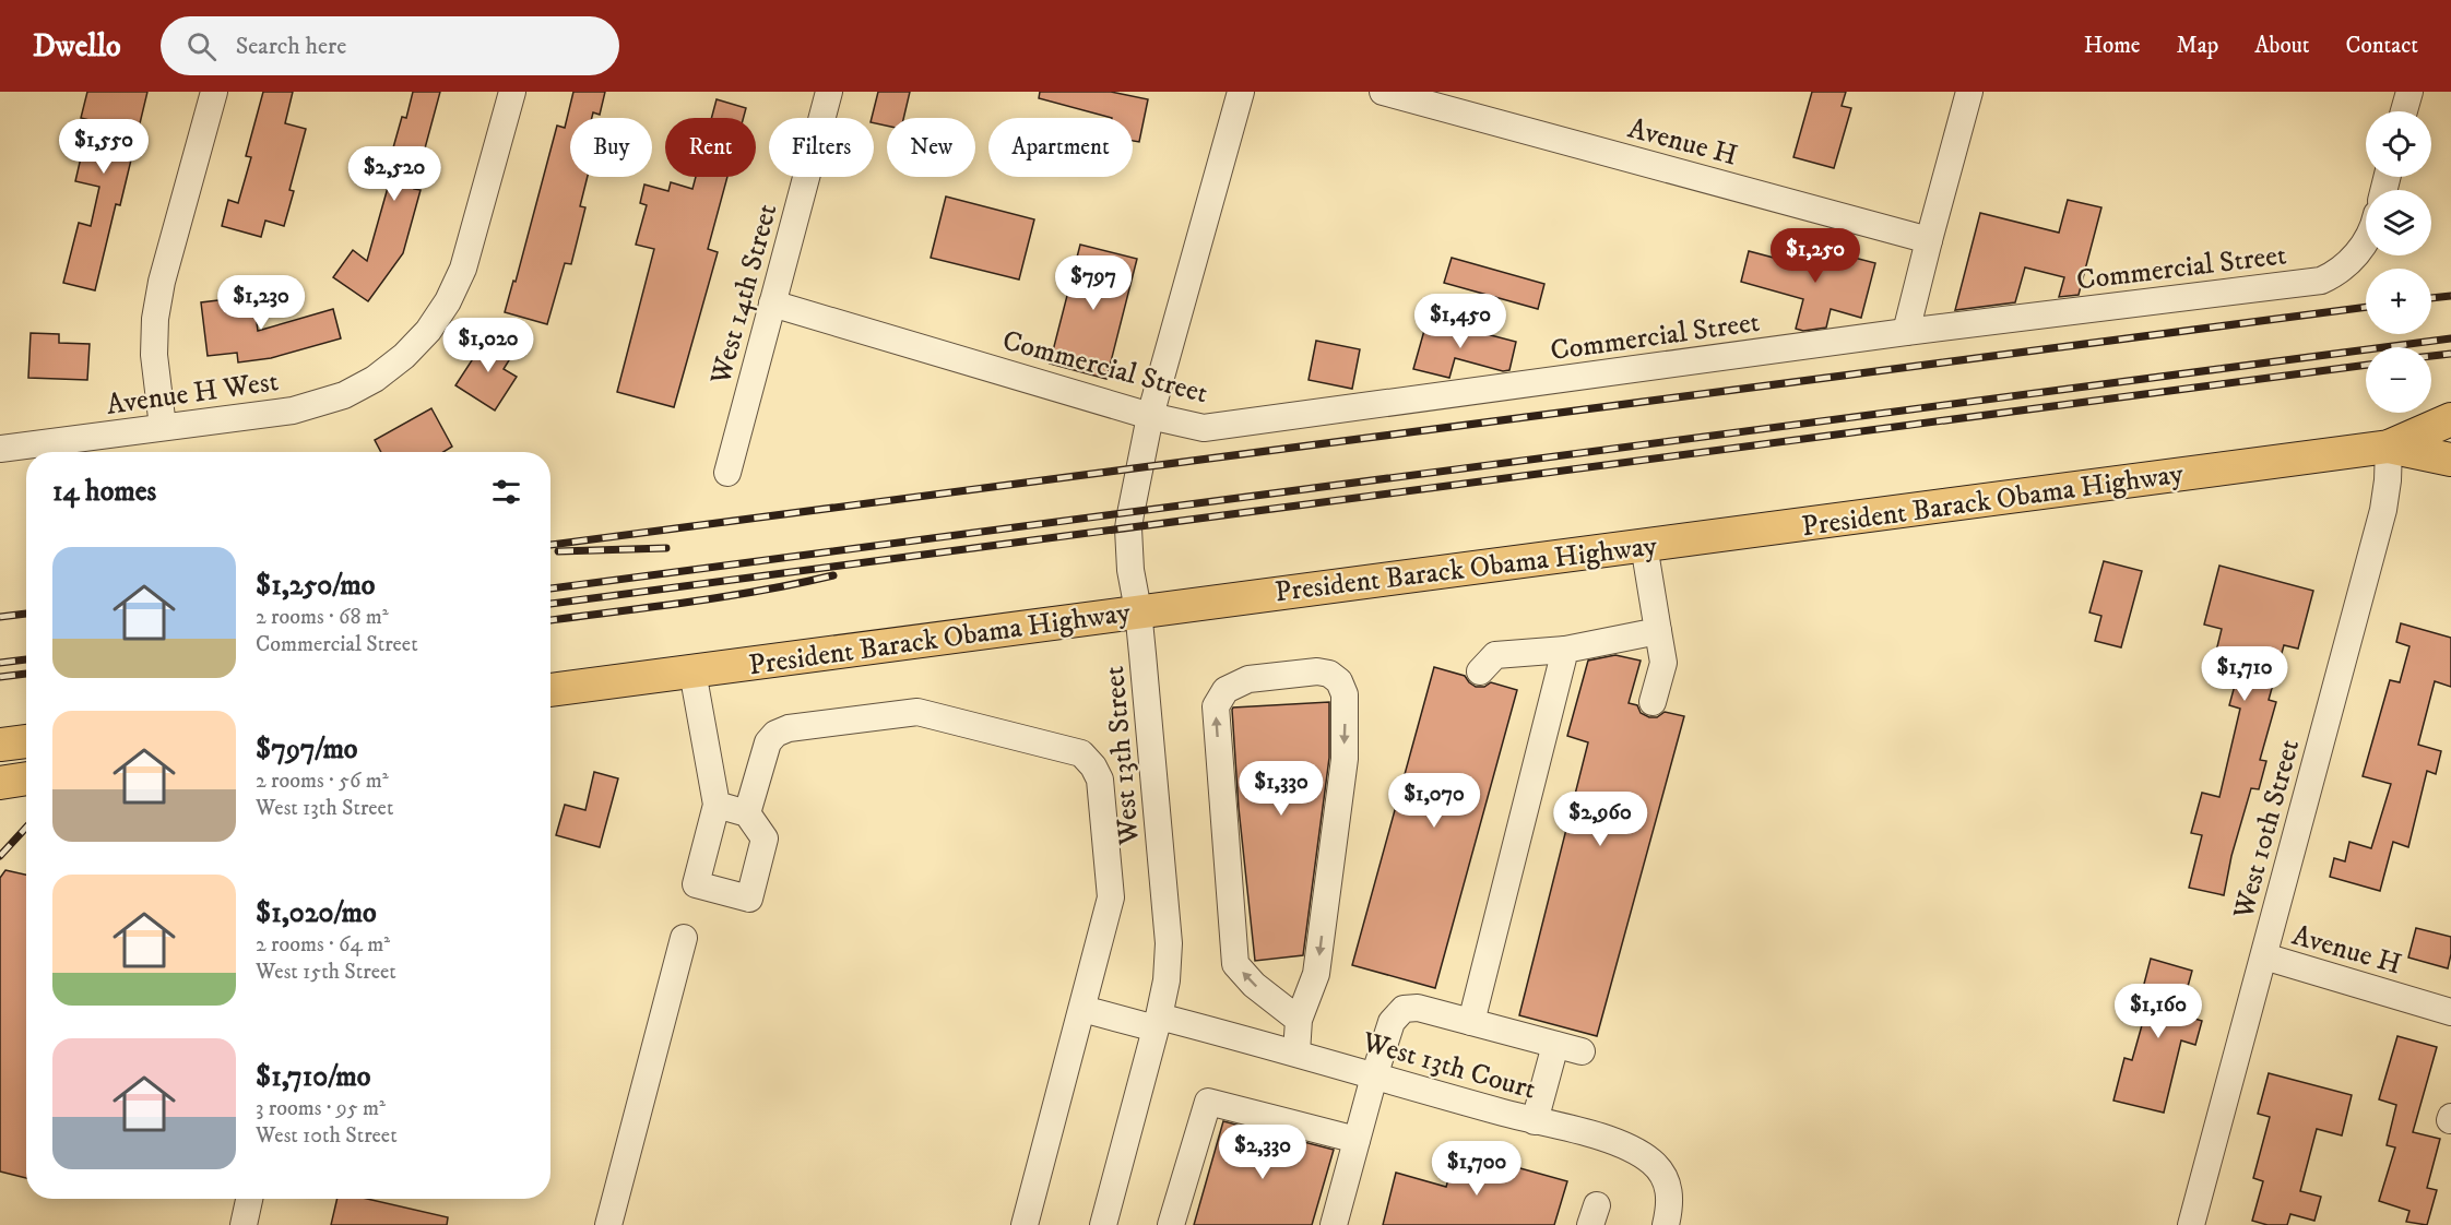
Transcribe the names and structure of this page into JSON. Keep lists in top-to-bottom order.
{
  "streets": {
    "main road": ["President Barack Obama Highway"],
    "street": [
      "Avenue H",
      "Commercial Street",
      "West 14th Street",
      "Avenue H West",
      "West 13th Street",
      "West 10th Street",
      "West 13th Court"
    ]
  },
  "crossings": [
    ["Avenue H", "West 10th Street"],
    ["Commercial Street", "West 14th Street"],
    ["Commercial Street", "West 13th Street"],
    ["President Barack Obama Highway", "West 13th Street"],
    ["President Barack Obama Highway", "West 10th Street"],
    ["West 13th Street", "West 13th Court"]
  ],
  "page": {
    "header": "Dwello",
    "search": "Search here",
    "nav": [
      "Home",
      "Map",
      "About",
      "Contact"
    ],
    "map_buttons": ["+", "−"],
    "chip": [
      "Buy",
      "Rent",
      "Filters",
      "New",
      "Apartment"
    ],
    "price": [
      "$1,550",
      "$2,520",
      "$1,250",
      "$797",
      "$1,230",
      "$1,450",
      "$1,020",
      "$1,710",
      "$1,330",
      "$1,070",
      "$2,960",
      "$1,160",
      "$2,330",
      "$1,700"
    ],
    "heading": "14 homes",
    "list": [
      {
        "name": "$1,250/mo",
        "note": "2 rooms · 68 m² · Commercial Street"
      },
      {
        "name": "$797/mo",
        "note": "2 rooms · 56 m² · West 13th Street"
      },
      {
        "name": "$1,020/mo",
        "note": "2 rooms · 64 m² · West 15th Street"
      },
      {
        "name": "$1,710/mo",
        "note": "3 rooms · 95 m² · West 10th Street"
      }
    ]
  }
}
